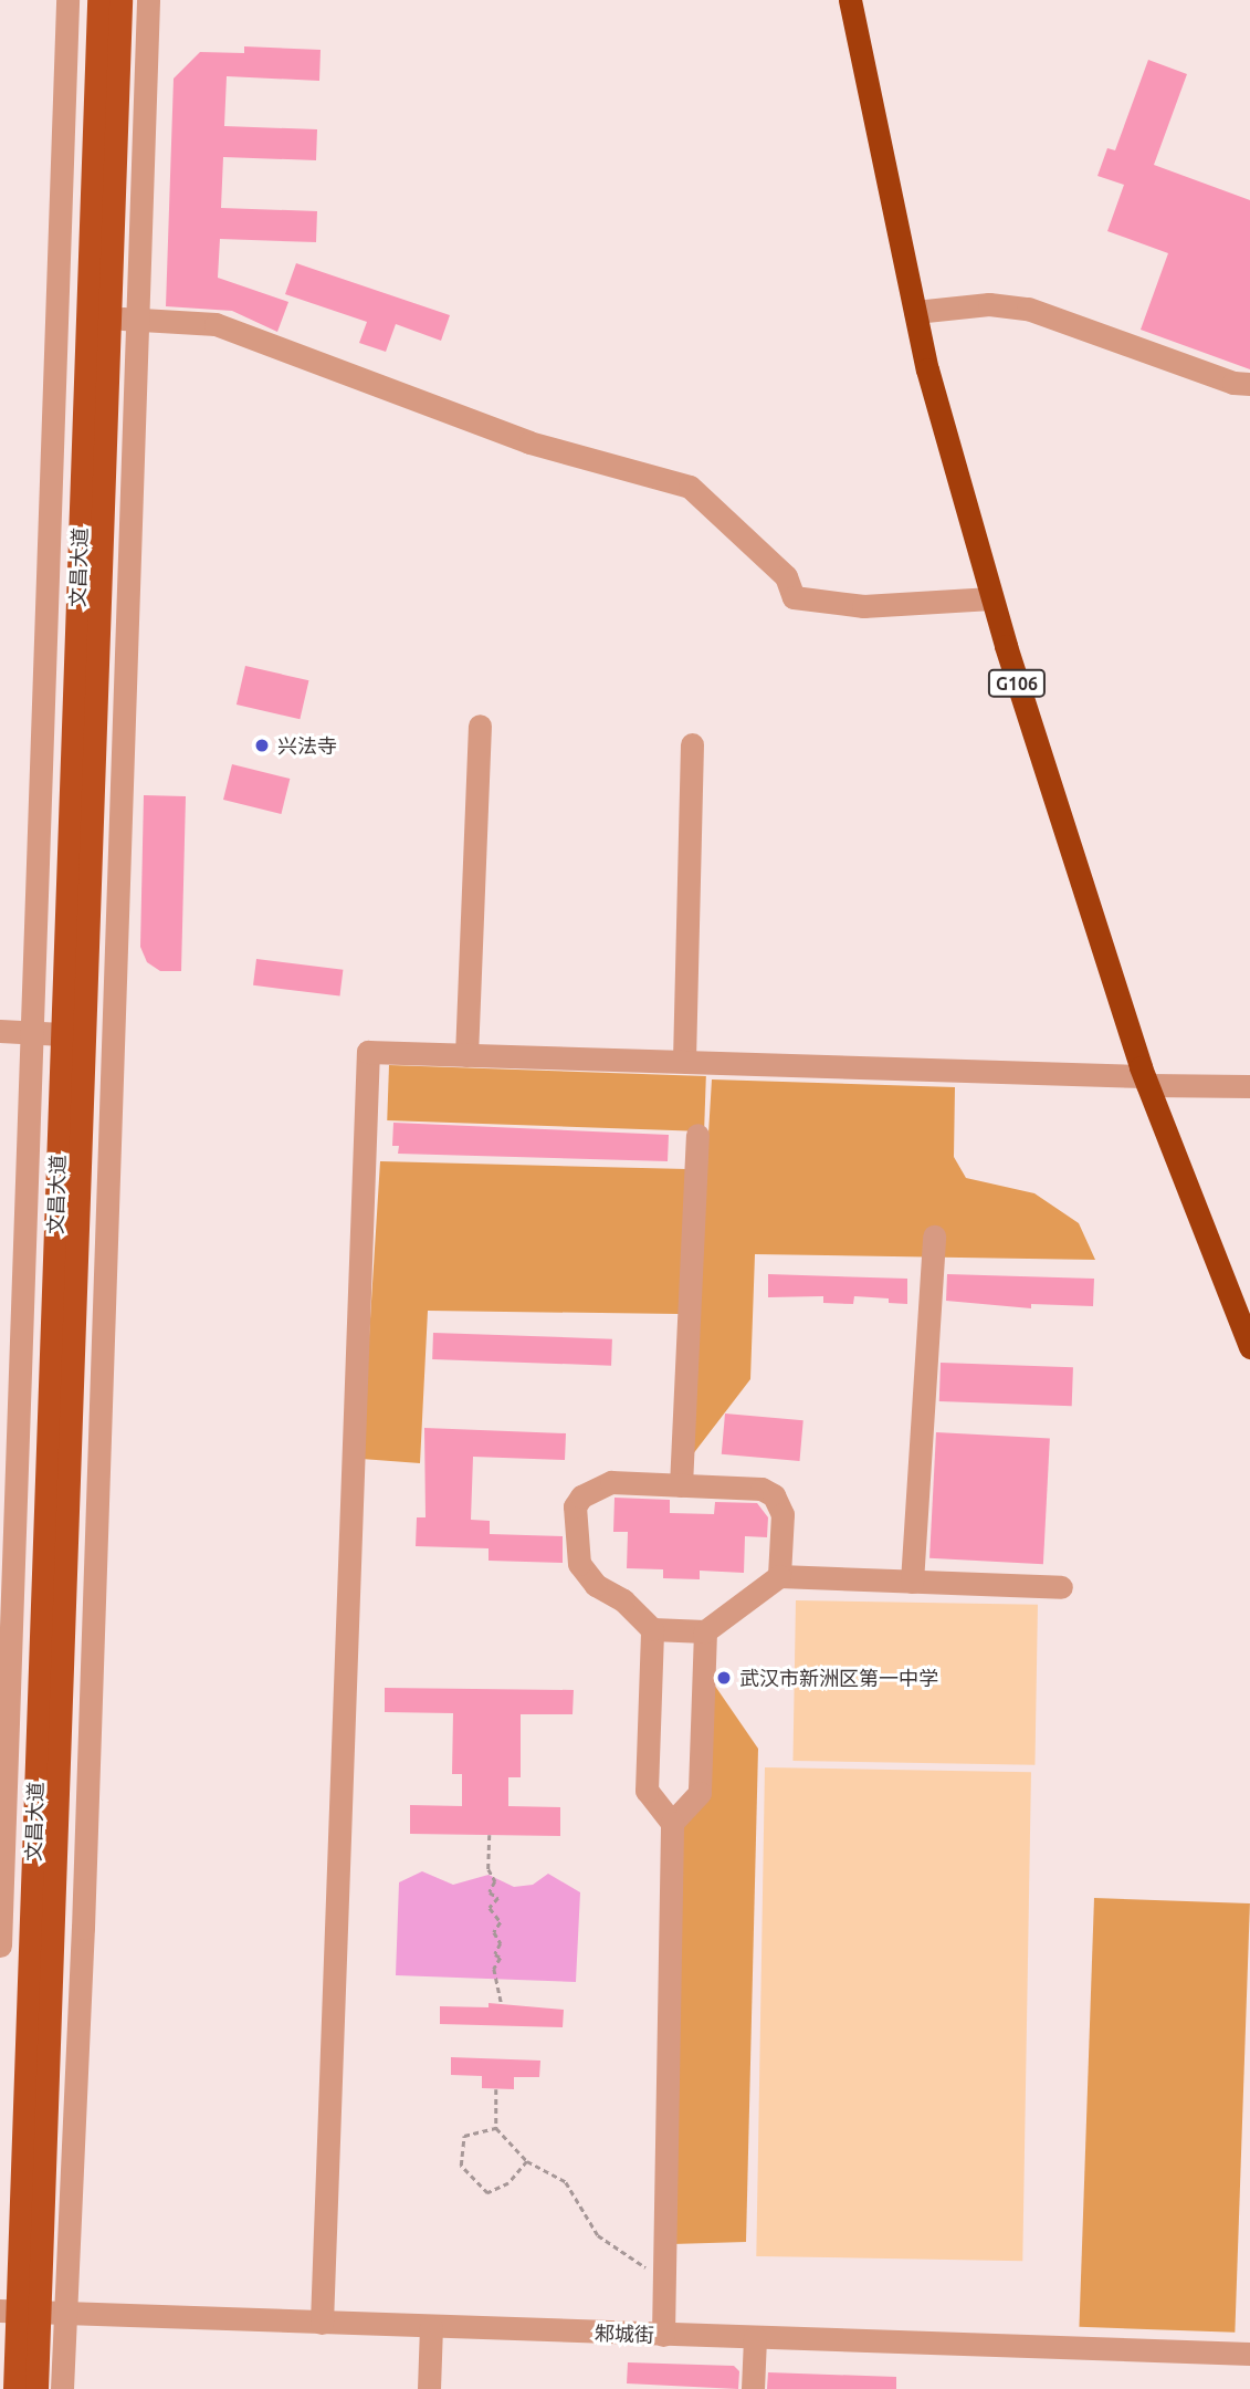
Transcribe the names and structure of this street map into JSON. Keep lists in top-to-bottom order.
{
  "streets": {
    "highway": ["G106"],
    "main road": ["文昌大道"],
    "street": ["邾城街"]
  },
  "crossings": [
    ["文昌大道", "邾城街"]
  ],
  "places": ["兴法寺", "武汉市新洲区第一中学"]
}
